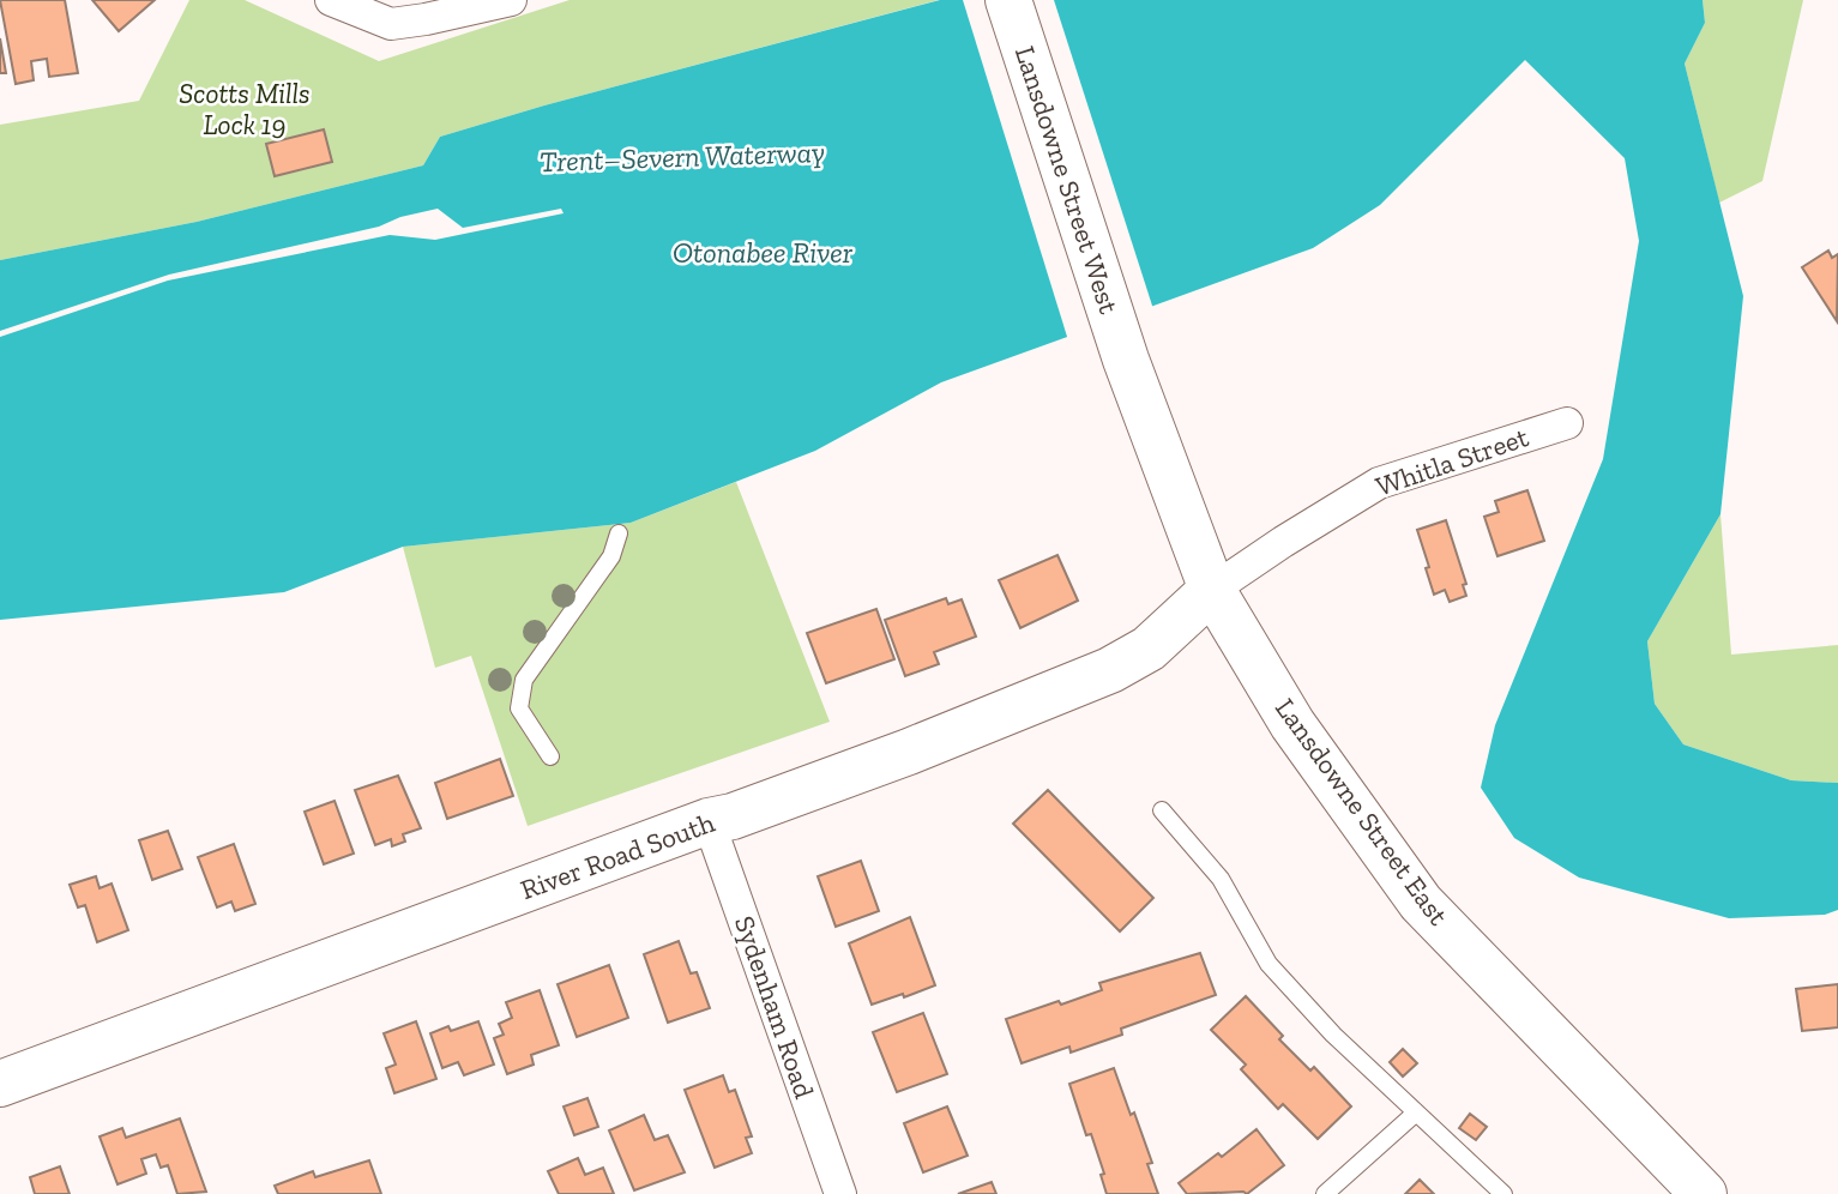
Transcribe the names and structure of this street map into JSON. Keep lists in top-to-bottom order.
{
  "streets": {
    "main road": ["Lansdowne Street West", "Lansdowne Street East", "River Road South"],
    "street": ["Whitla Street", "Sydenham Road"]
  },
  "crossings": [
    ["Lansdowne Street West", "Lansdowne Street East"],
    ["Whitla Street", "Lansdowne Street East"],
    ["Whitla Street", "River Road South"],
    ["Lansdowne Street East", "River Road South"],
    ["River Road South", "Sydenham Road"]
  ],
  "water": ["Trent–Severn Waterway", "Otonabee River"],
  "parks": ["Scotts Mills Lock 19"]
}
